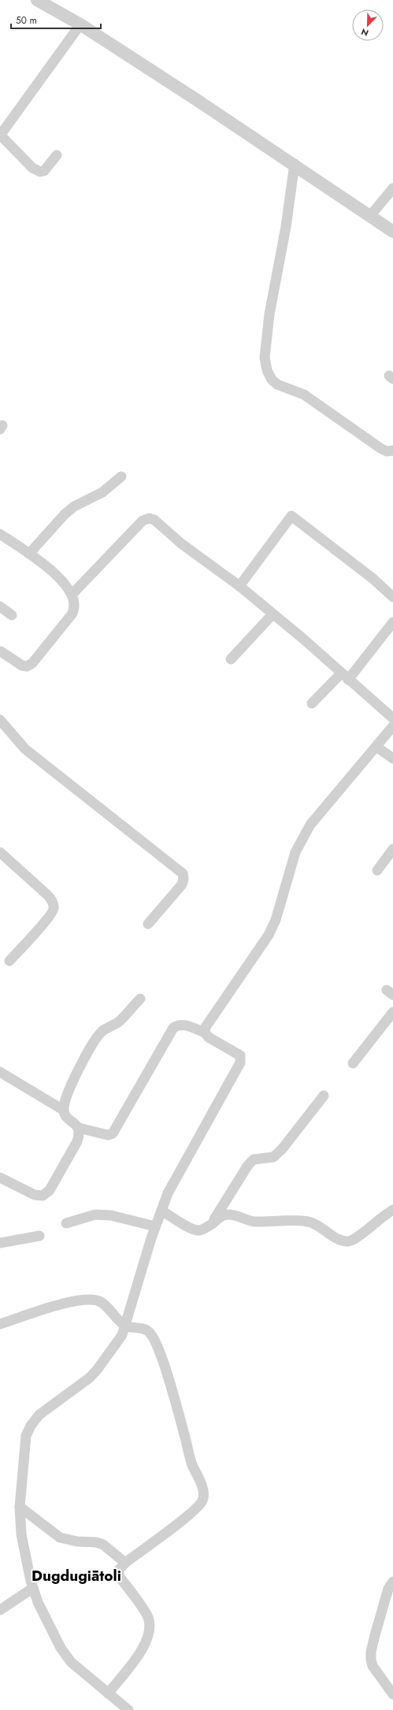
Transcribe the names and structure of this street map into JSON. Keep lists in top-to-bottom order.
{
  "districts": ["Dugdugiātoli"],
  "scale_bar": "50 m",
  "north": "bottom left"
}
